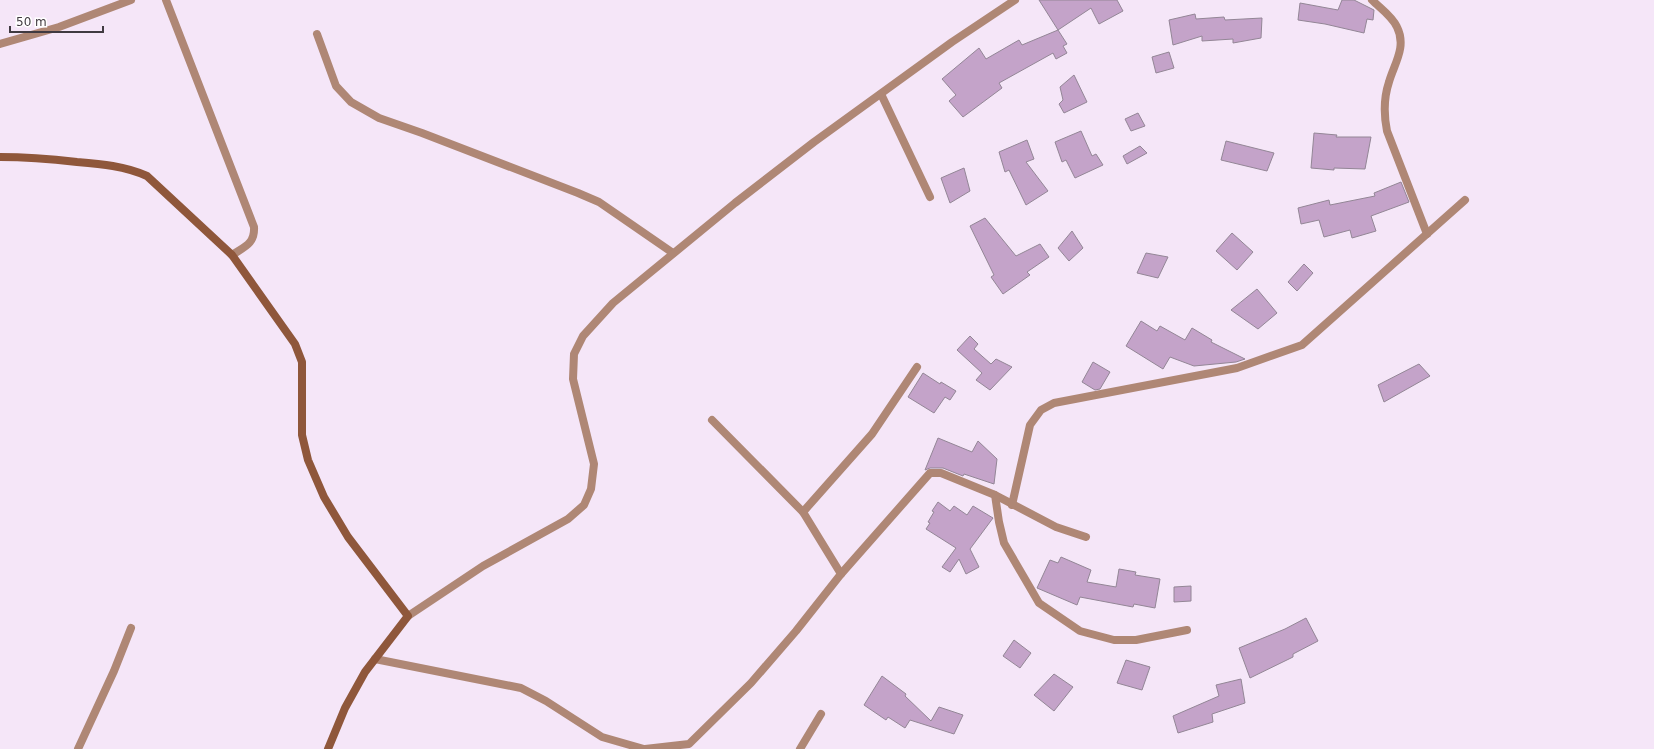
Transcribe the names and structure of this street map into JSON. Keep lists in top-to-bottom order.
{
  "scale_bar": "50 m"
}
